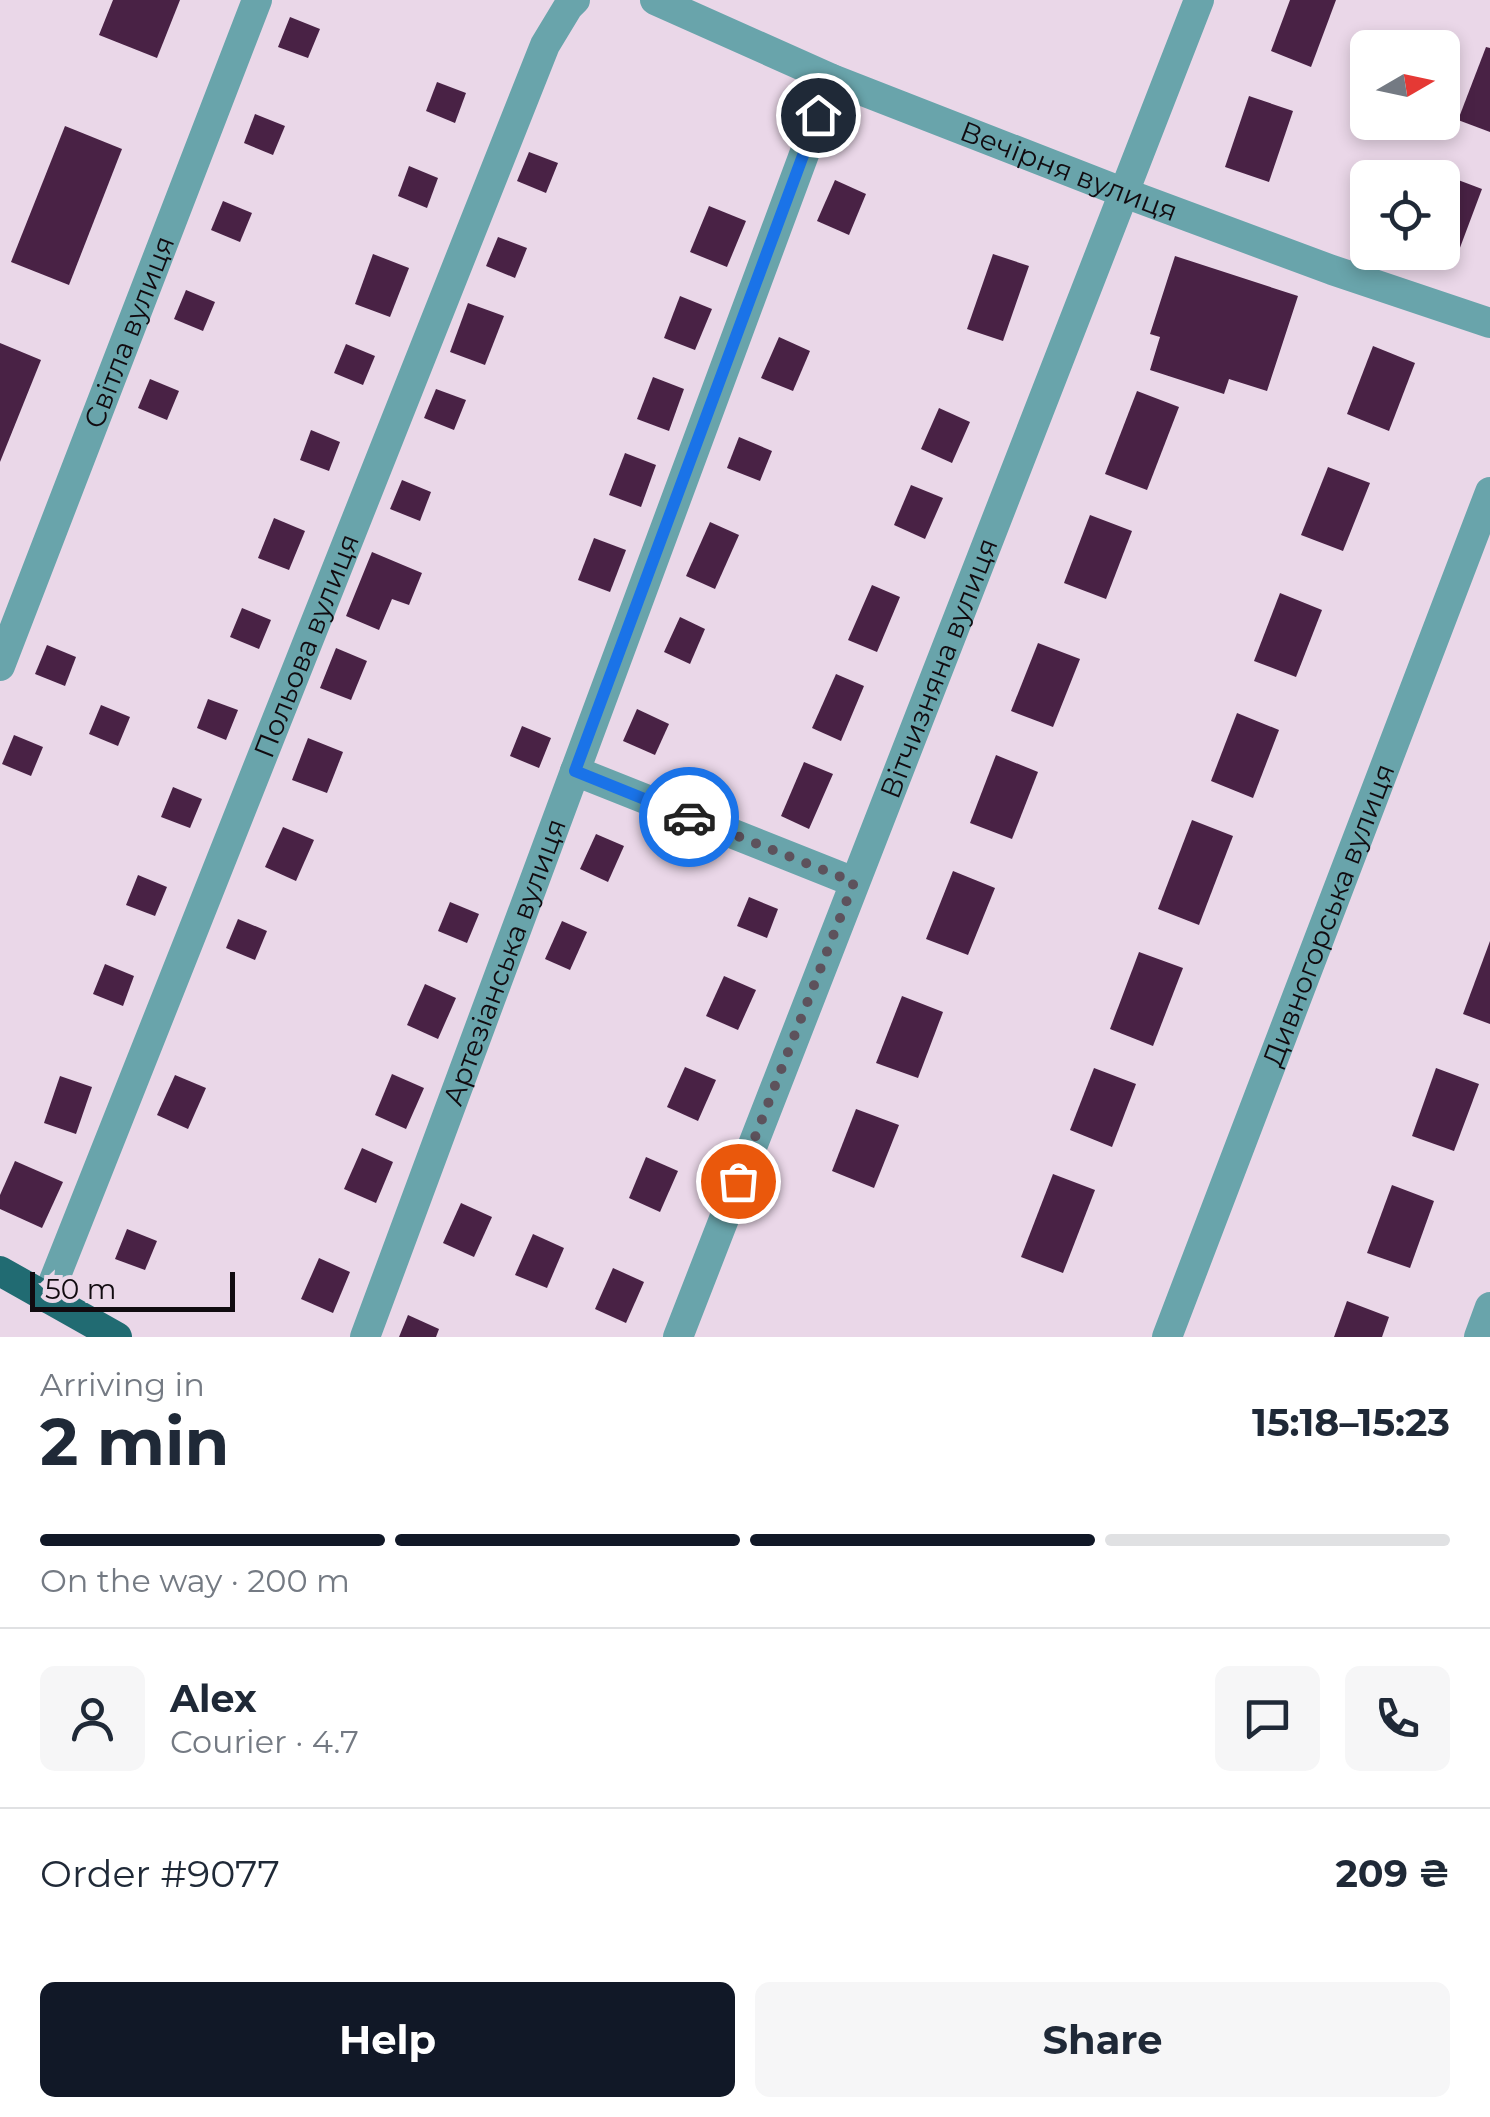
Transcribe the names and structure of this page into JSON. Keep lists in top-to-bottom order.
{
  "streets": {
    "street": [
      "Вечірня вулиця",
      "Світла вулиця",
      "Польова вулиця",
      "Вітчизняна вулиця",
      "Дивногорська вулиця",
      "Артезіанська вулиця"
    ]
  },
  "crossings": [
    ["Вечірня вулиця", "Вітчизняна вулиця"],
    ["Вечірня вулиця", "Артезіанська вулиця"]
  ],
  "scale_bar": "50 m",
  "north": "right",
  "page": {
    "scale": "50 m",
    "heading": ["2 min", "Arriving in", "15:18–15:23"],
    "panel": [
      "Alex",
      "Courier · 4.7",
      "Order #9077",
      "209 ₴"
    ],
    "bar": "On the way · 200 m",
    "buttons": ["Help", "Share"]
  }
}
